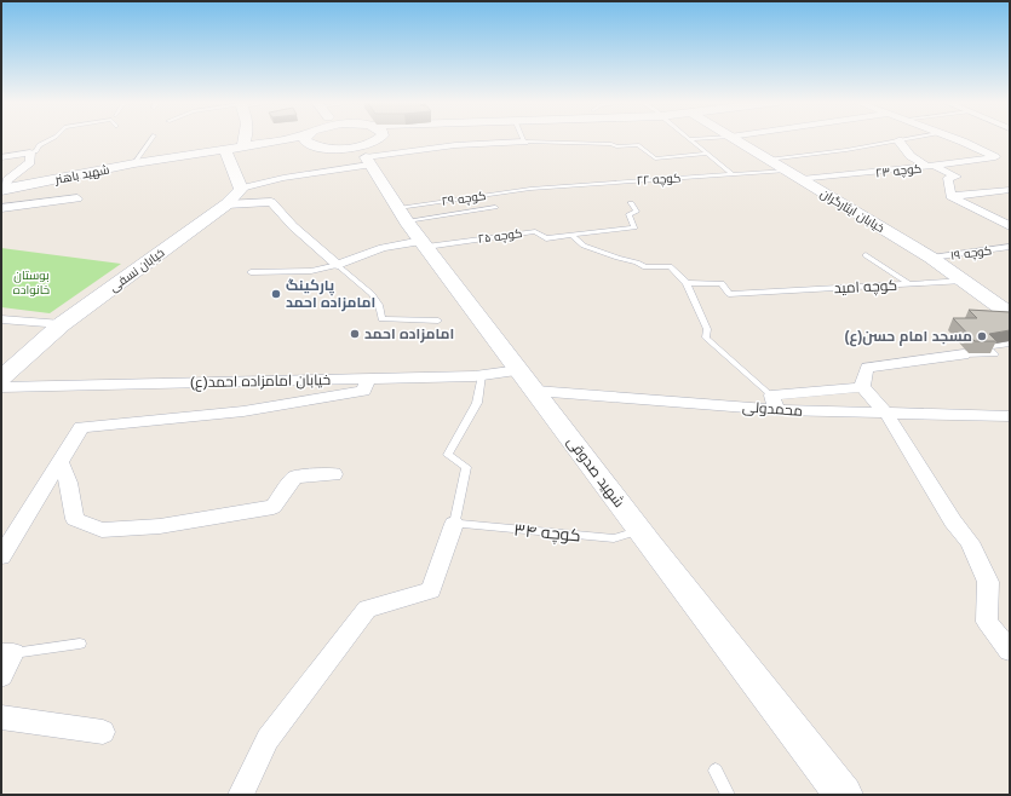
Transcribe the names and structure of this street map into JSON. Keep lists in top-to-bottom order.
{
  "streets": {
    "street": [
      "کوچه ۲۳",
      "شهید باهنر",
      "خیابان ایثارگران",
      "خیابان نسفی",
      "خیابان امامزاده احمد(ع)",
      "محمدولی",
      "شهید صدوقی"
    ],
    "lane": [
      "کوچه ۲۲",
      "کوچه ۲۹",
      "کوچه ۲۵",
      "کوچه ۱۹",
      "کوچه امید",
      "کوچه ۳۴"
    ]
  },
  "crossings": [
    ["کوچه ۲۳", "خیابان ایثارگران"],
    ["کوچه ۲۲", "کوچه ۲۹"],
    ["کوچه ۲۲", "خیابان ایثارگران"],
    ["کوچه ۲۹", "کوچه ۲۵"],
    ["کوچه ۲۹", "شهید صدوقی"],
    ["خیابان ایثارگران", "کوچه ۱۹"],
    ["خیابان ایثارگران", "کوچه امید"],
    ["کوچه ۲۵", "شهید صدوقی"],
    ["خیابان امامزاده احمد(ع)", "شهید صدوقی"],
    ["محمدولی", "شهید صدوقی"],
    ["شهید صدوقی", "کوچه ۳۴"]
  ],
  "parks": ["بوستان خانواده"],
  "places": ["پارکینگ امامزاده احمد", "امامزاده احمد", "مسجد امام حسن(ع)"]
}
